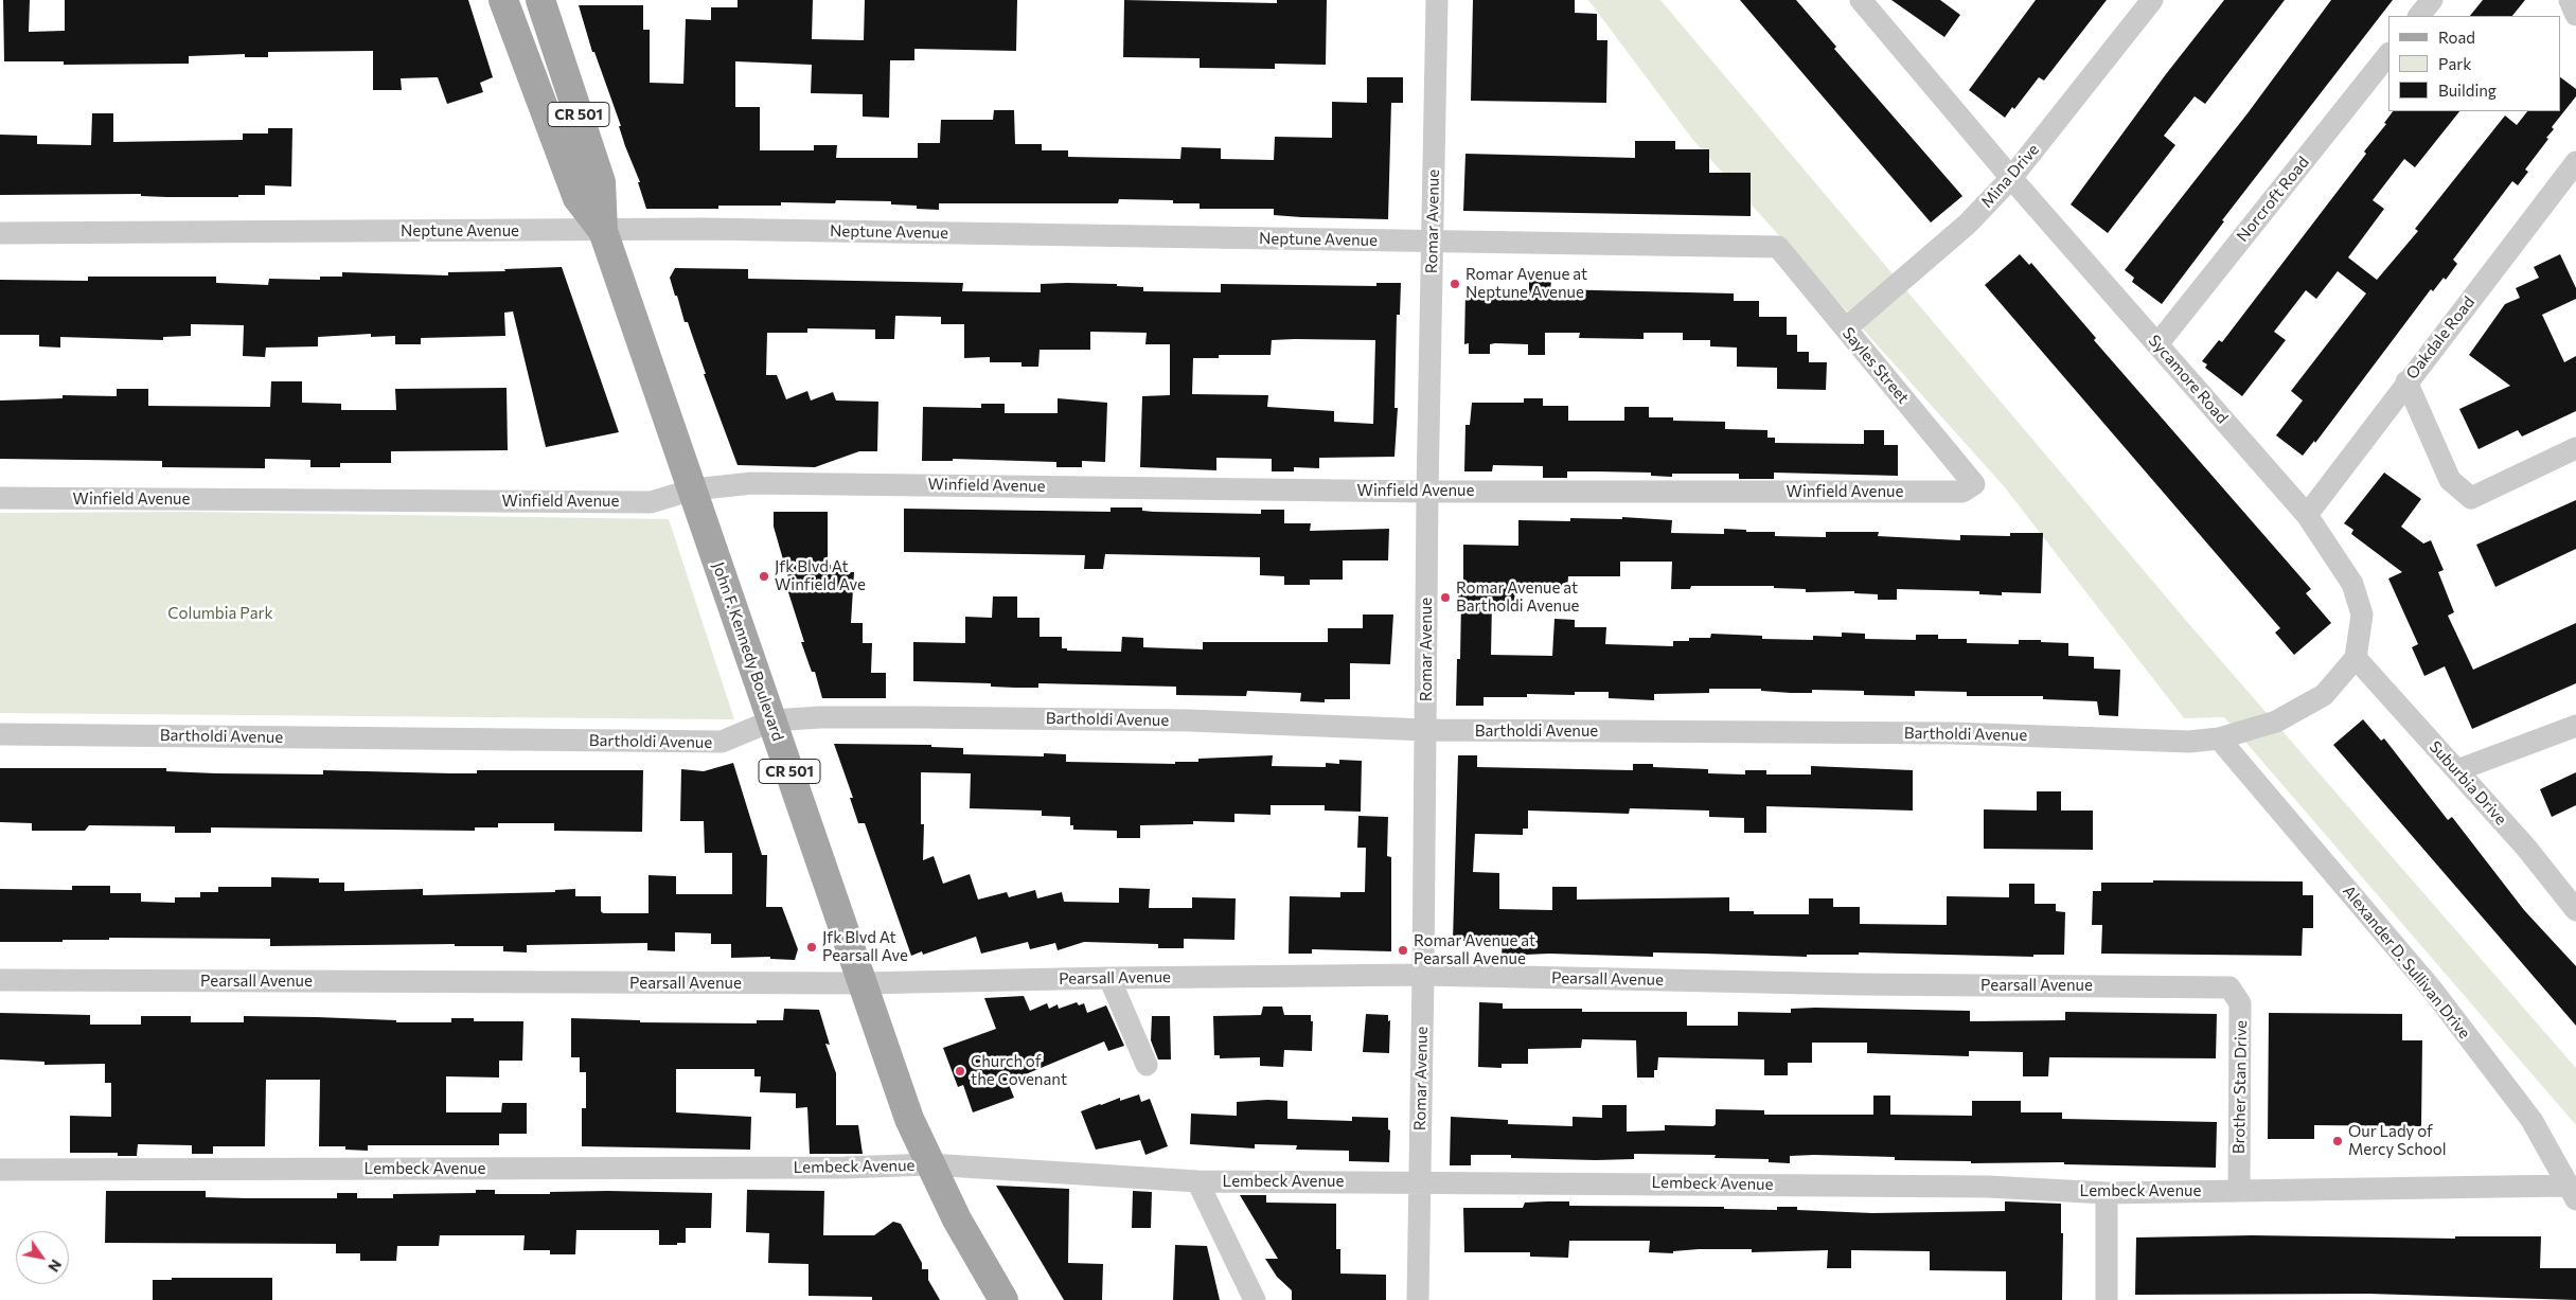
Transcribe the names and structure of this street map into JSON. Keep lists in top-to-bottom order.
{
  "streets": {
    "main road": ["CR 501", "John F. Kennedy Boulevard"],
    "street": [
      "Mina Drive",
      "Norcroft Road",
      "Romar Avenue",
      "Neptune Avenue",
      "Oakdale Road",
      "Sayles Street",
      "Sycamore Road",
      "Winfield Avenue",
      "Bartholdi Avenue",
      "Suburbia Drive",
      "Alexander D. Sullivan Drive",
      "Pearsall Avenue",
      "Brother Stan Drive",
      "Lembeck Avenue"
    ]
  },
  "crossings": [
    ["Mina Drive", "Sayles Street"],
    ["Mina Drive", "Sycamore Road"],
    ["Norcroft Road", "Sycamore Road"],
    ["Romar Avenue", "Neptune Avenue"],
    ["Romar Avenue", "Winfield Avenue"],
    ["Romar Avenue", "Bartholdi Avenue"],
    ["Romar Avenue", "Pearsall Avenue"],
    ["Romar Avenue", "Lembeck Avenue"],
    ["Neptune Avenue", "Sayles Street"],
    ["Neptune Avenue", "John F. Kennedy Boulevard"],
    ["Oakdale Road", "Sycamore Road"],
    ["Sayles Street", "Winfield Avenue"],
    ["Sycamore Road", "Suburbia Drive"],
    ["Winfield Avenue", "John F. Kennedy Boulevard"],
    ["John F. Kennedy Boulevard", "Bartholdi Avenue"],
    ["John F. Kennedy Boulevard", "Pearsall Avenue"],
    ["John F. Kennedy Boulevard", "Lembeck Avenue"],
    ["Bartholdi Avenue", "Alexander D. Sullivan Drive"],
    ["Alexander D. Sullivan Drive", "Lembeck Avenue"],
    ["Pearsall Avenue", "Brother Stan Drive"],
    ["Brother Stan Drive", "Lembeck Avenue"]
  ],
  "parks": ["Columbia Park"],
  "places": [
    "Romar Avenue at Neptune Avenue",
    "Jfk Blvd At Winfield Ave",
    "Romar Avenue at Bartholdi Avenue",
    "Jfk Blvd At Pearsall Ave",
    "Romar Avenue at Pearsall Avenue",
    "Church of the Covenant",
    "Our Lady of Mercy School"
  ],
  "legend": ["Road", "Park", "Building"],
  "north": "bottom right"
}
